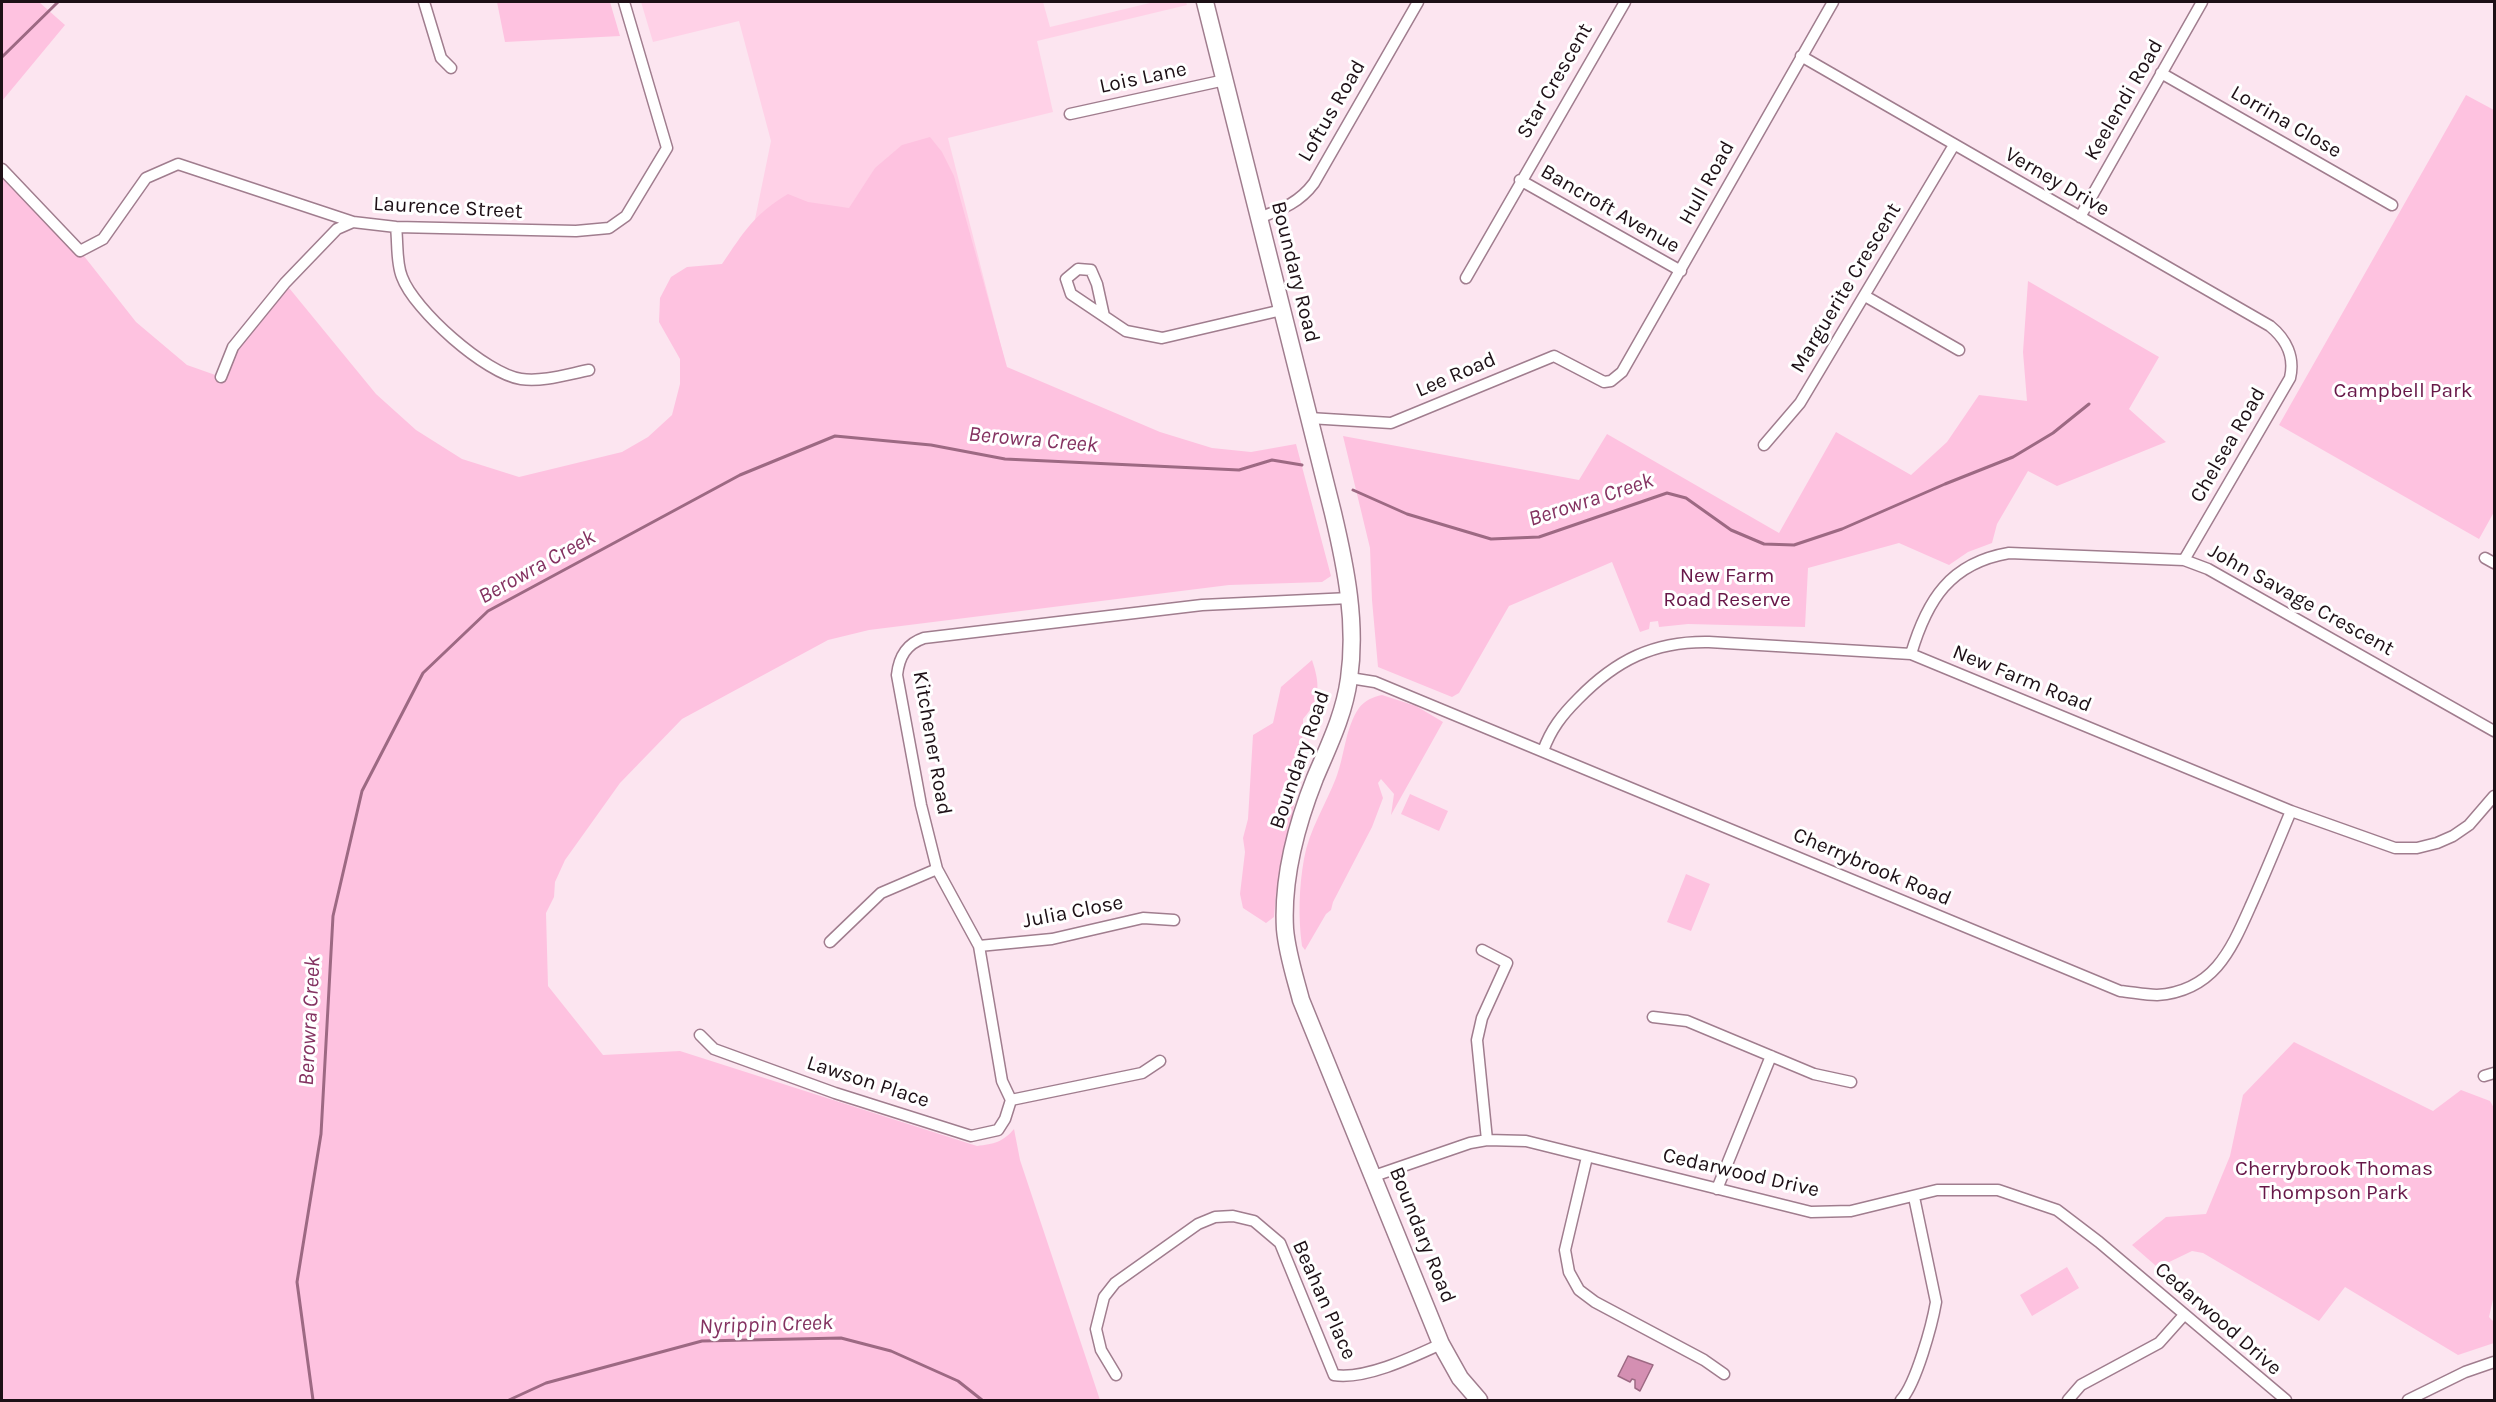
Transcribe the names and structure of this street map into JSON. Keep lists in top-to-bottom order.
{
  "streets": {
    "main road": ["Boundary Road"],
    "street": [
      "Lois Lane",
      "Star Crescent",
      "Keelendi Road",
      "Loftus Road",
      "Lorrina Close",
      "Verney Drive",
      "Hull Road",
      "Laurence Street",
      "Bancroft Avenue",
      "Marguerite Crescent",
      "Lee Road",
      "Chelsea Road",
      "John Savage Crescent",
      "New Farm Road",
      "Kitchener Road",
      "Cherrybrook Road",
      "Julia Close",
      "Lawson Place",
      "Cedarwood Drive",
      "Beahan Place"
    ]
  },
  "crossings": [
    ["Lois Lane", "Boundary Road"],
    ["Star Crescent", "Bancroft Avenue"],
    ["Keelendi Road", "Lorrina Close"],
    ["Keelendi Road", "Verney Drive"],
    ["Loftus Road", "Boundary Road"],
    ["Verney Drive", "Hull Road"],
    ["Verney Drive", "Marguerite Crescent"],
    ["Verney Drive", "Chelsea Road"],
    ["Hull Road", "Bancroft Avenue"],
    ["Hull Road", "Lee Road"],
    ["Boundary Road", "Lee Road"],
    ["Boundary Road", "Kitchener Road"],
    ["Boundary Road", "Cherrybrook Road"],
    ["Boundary Road", "Cedarwood Drive"],
    ["Boundary Road", "Beahan Place"],
    ["Chelsea Road", "John Savage Crescent"],
    ["John Savage Crescent", "New Farm Road"],
    ["New Farm Road", "Cherrybrook Road"],
    ["Kitchener Road", "Julia Close"],
    ["Kitchener Road", "Lawson Place"]
  ],
  "water": ["Berowra Creek", "Nyrippin Creek"],
  "parks": ["Campbell Park", "New Farm Road Reserve", "Cherrybrook Thomas Thompson Park"]
}
